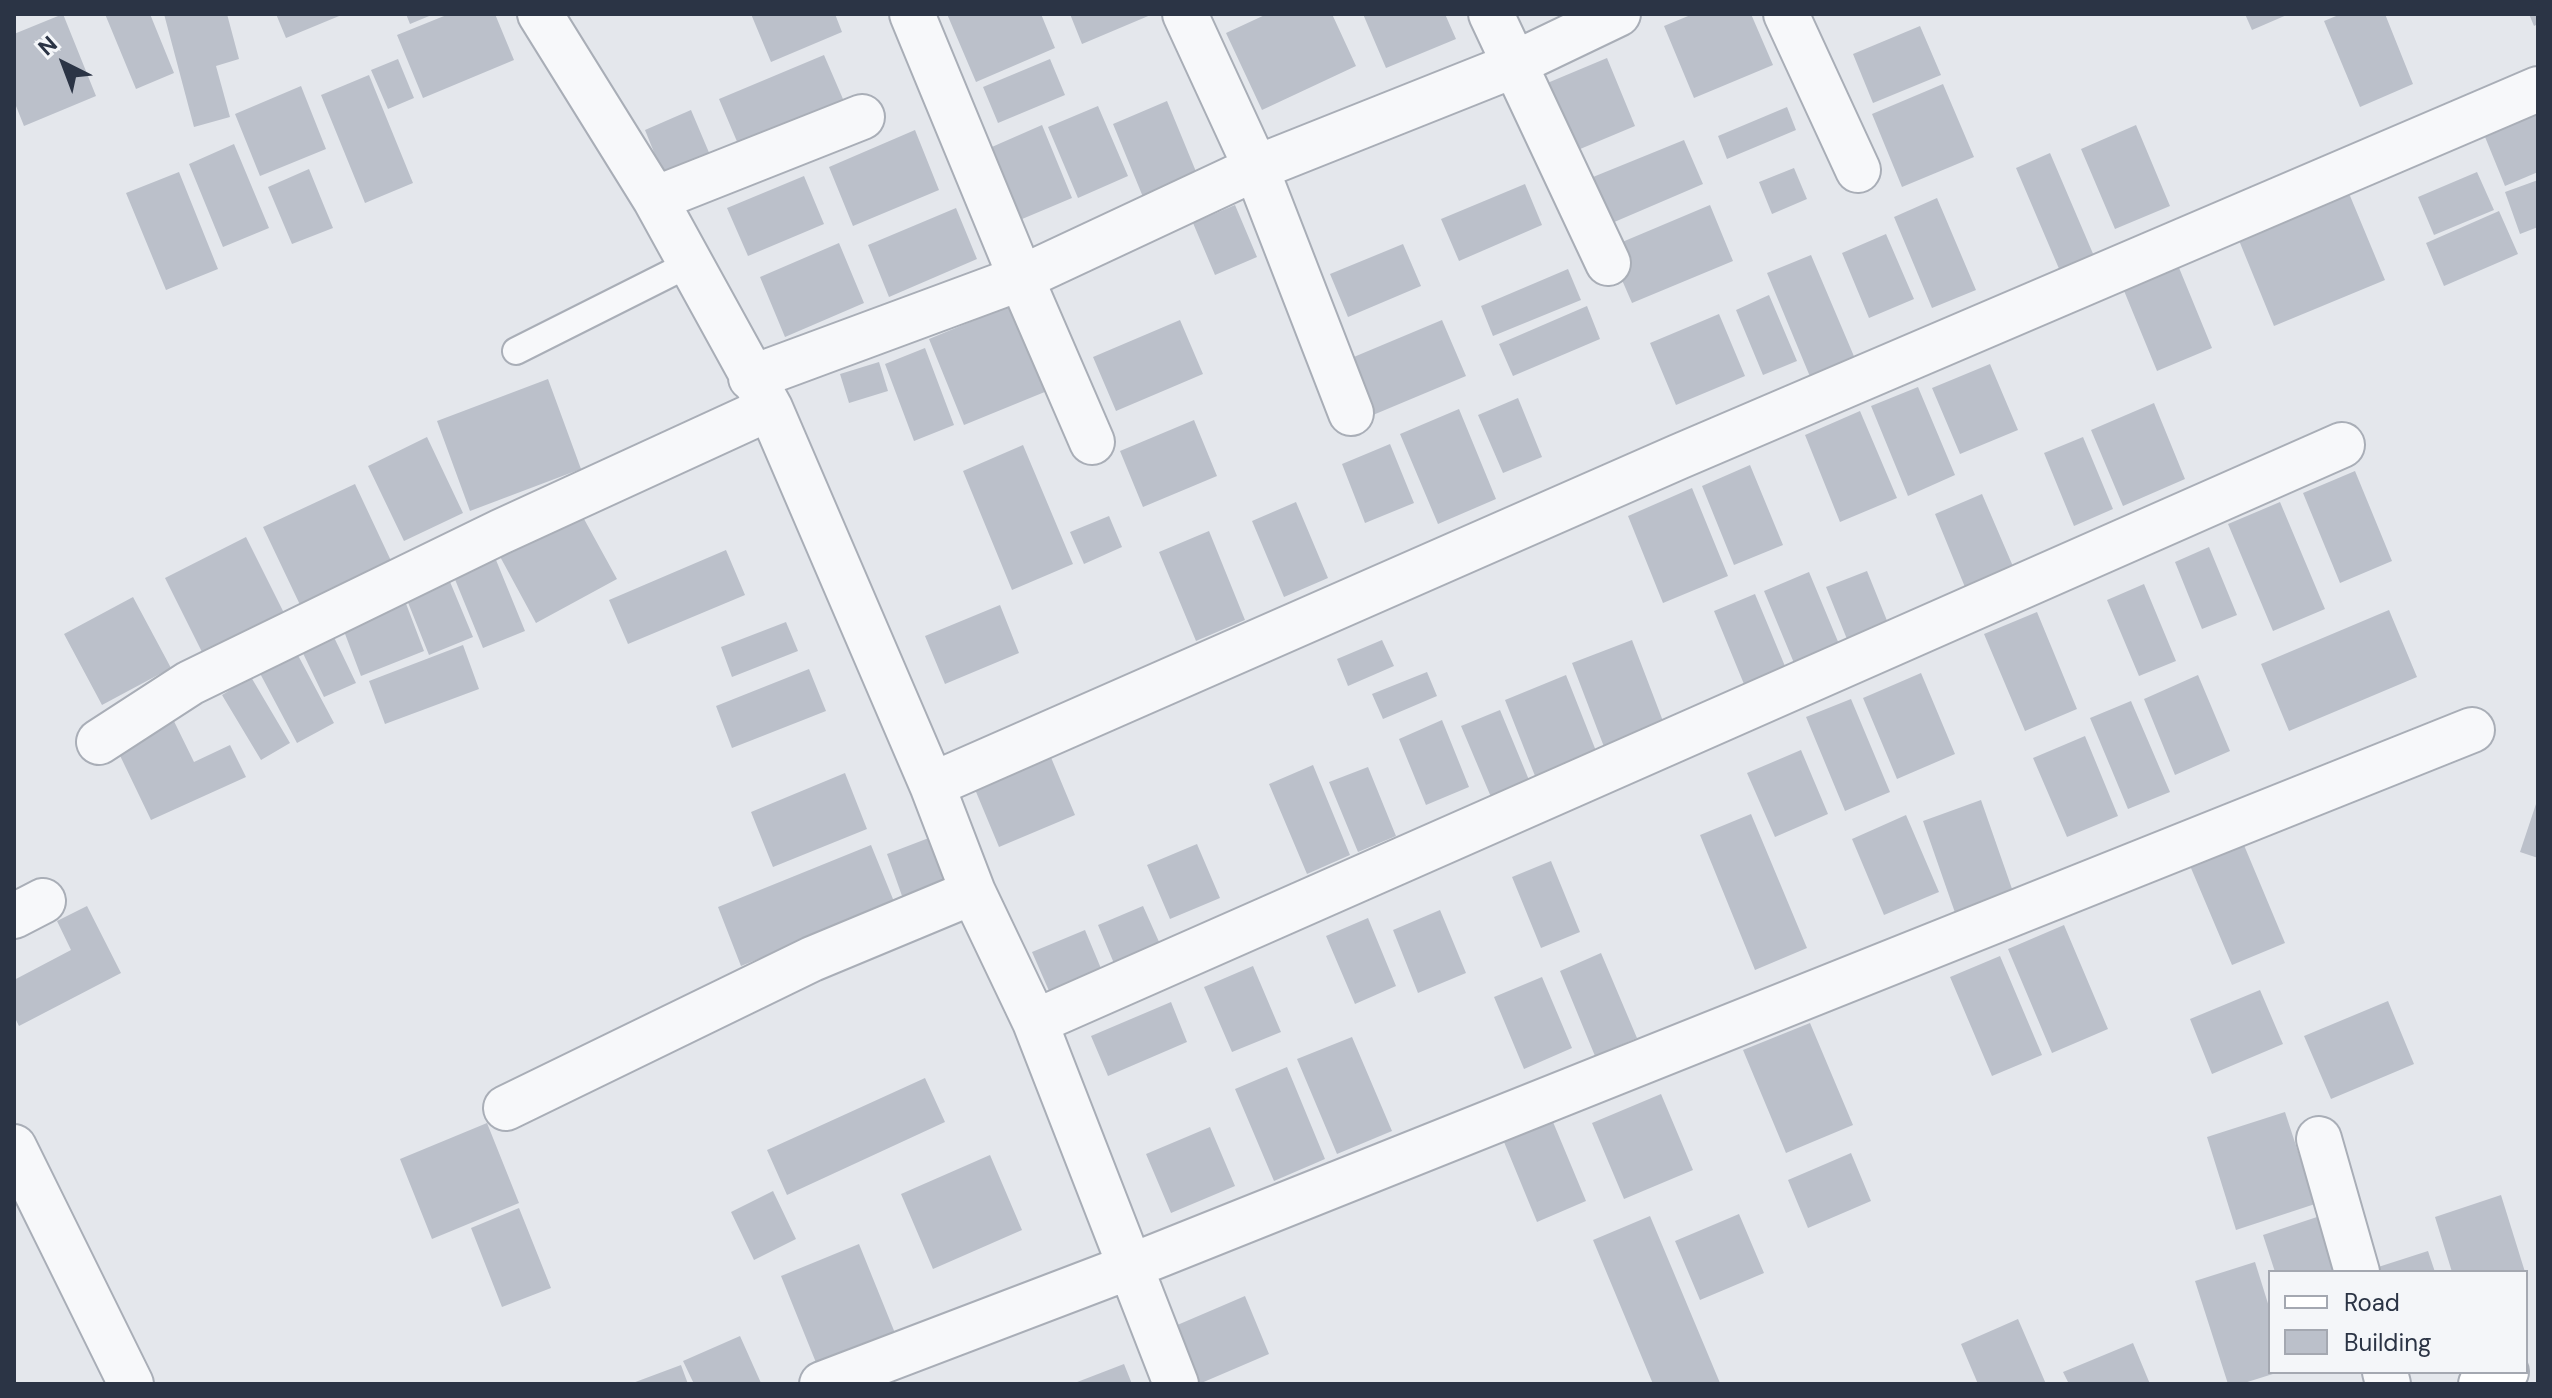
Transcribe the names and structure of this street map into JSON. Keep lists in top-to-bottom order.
{
  "legend": ["Road", "Building"],
  "north": "top left"
}
